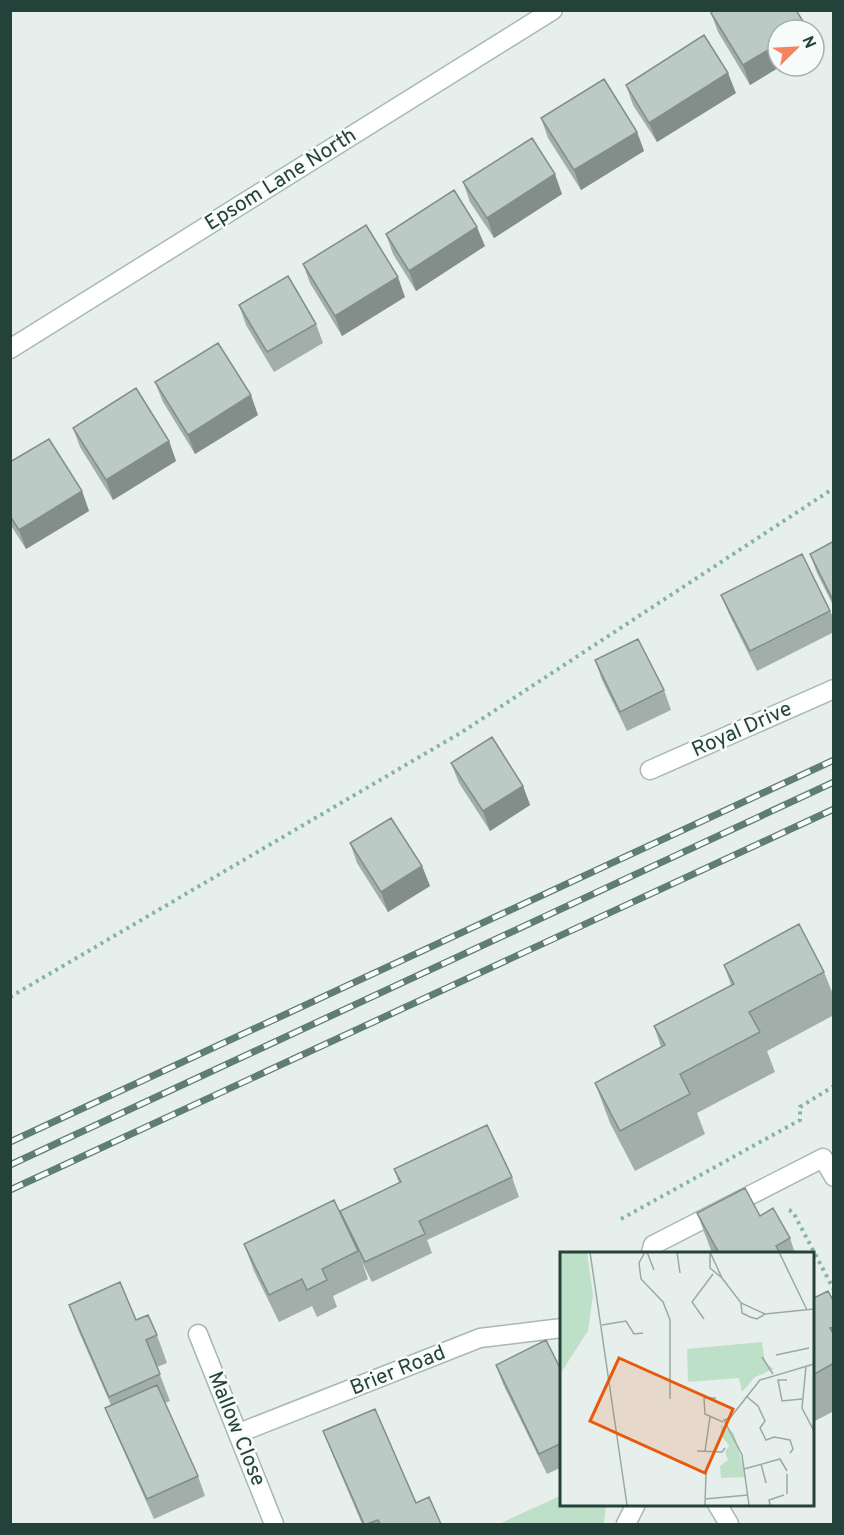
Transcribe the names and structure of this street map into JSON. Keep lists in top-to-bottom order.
{
  "streets": {
    "street": [
      "Epsom Lane North",
      "Royal Drive",
      "Brier Road",
      "Mallow Close"
    ]
  },
  "crossings": [
    ["Brier Road", "Mallow Close"]
  ],
  "north": "top right"
}
